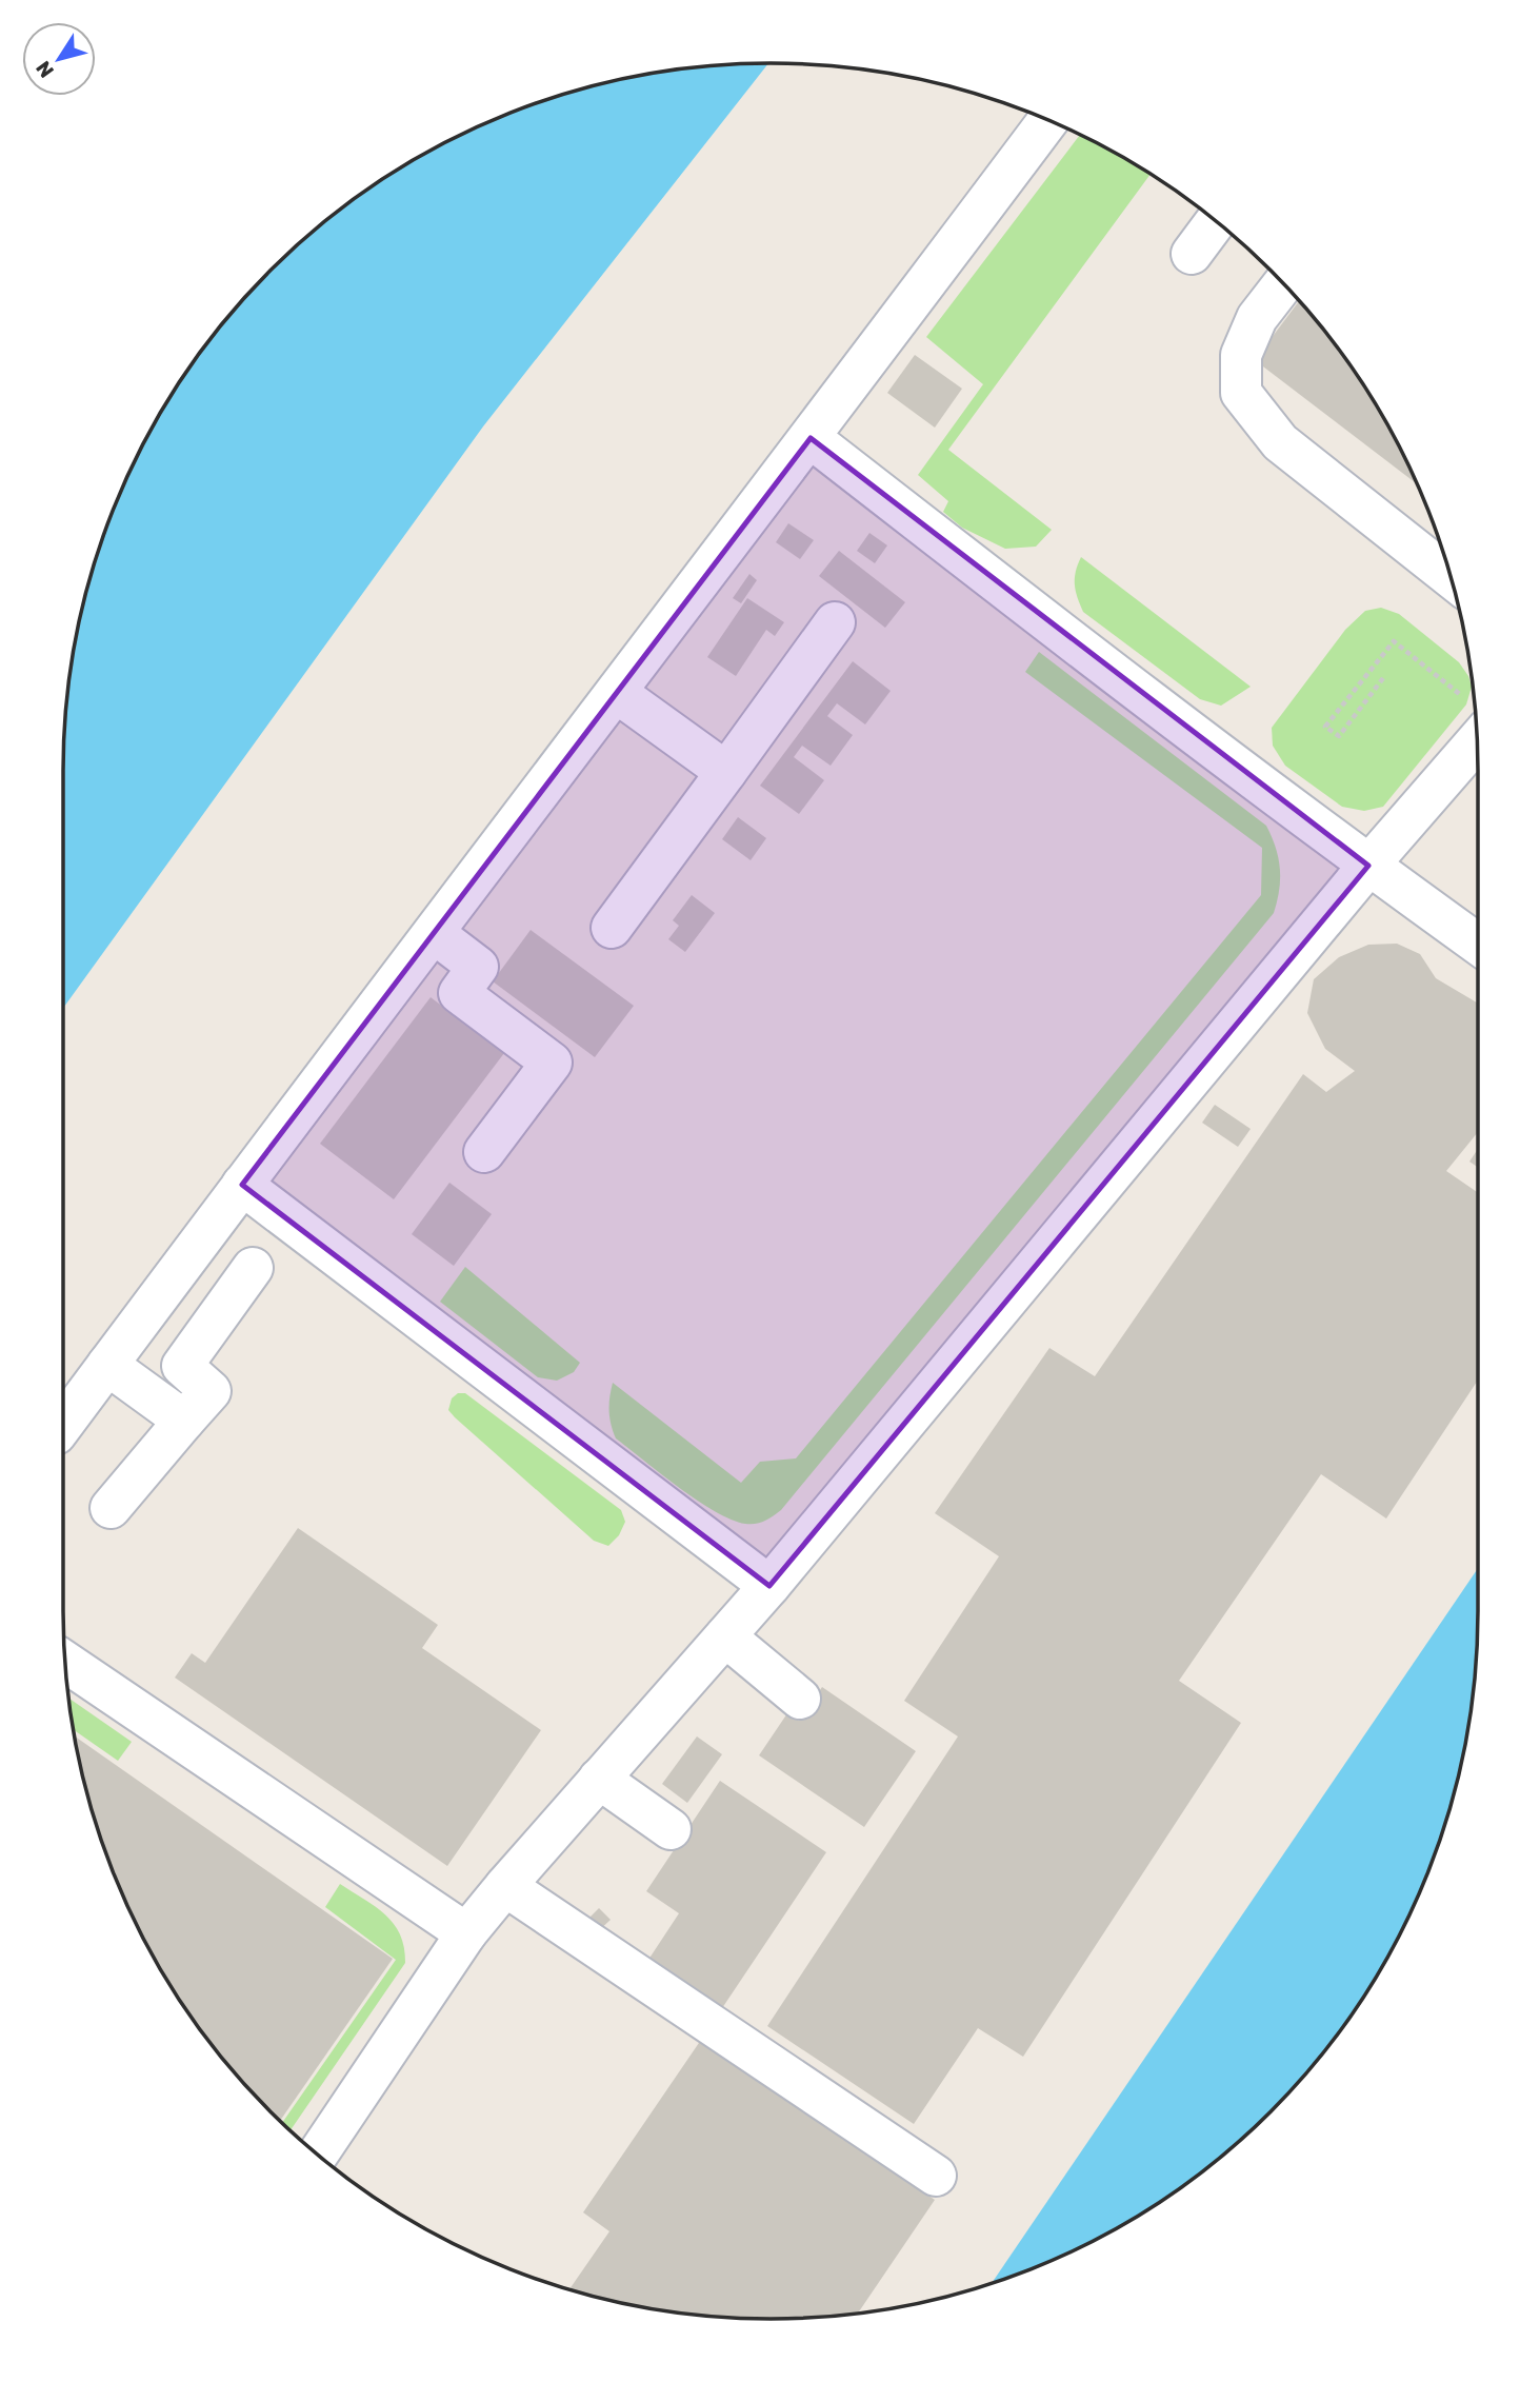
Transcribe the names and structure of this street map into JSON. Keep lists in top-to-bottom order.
{
  "north": "bottom left"
}
